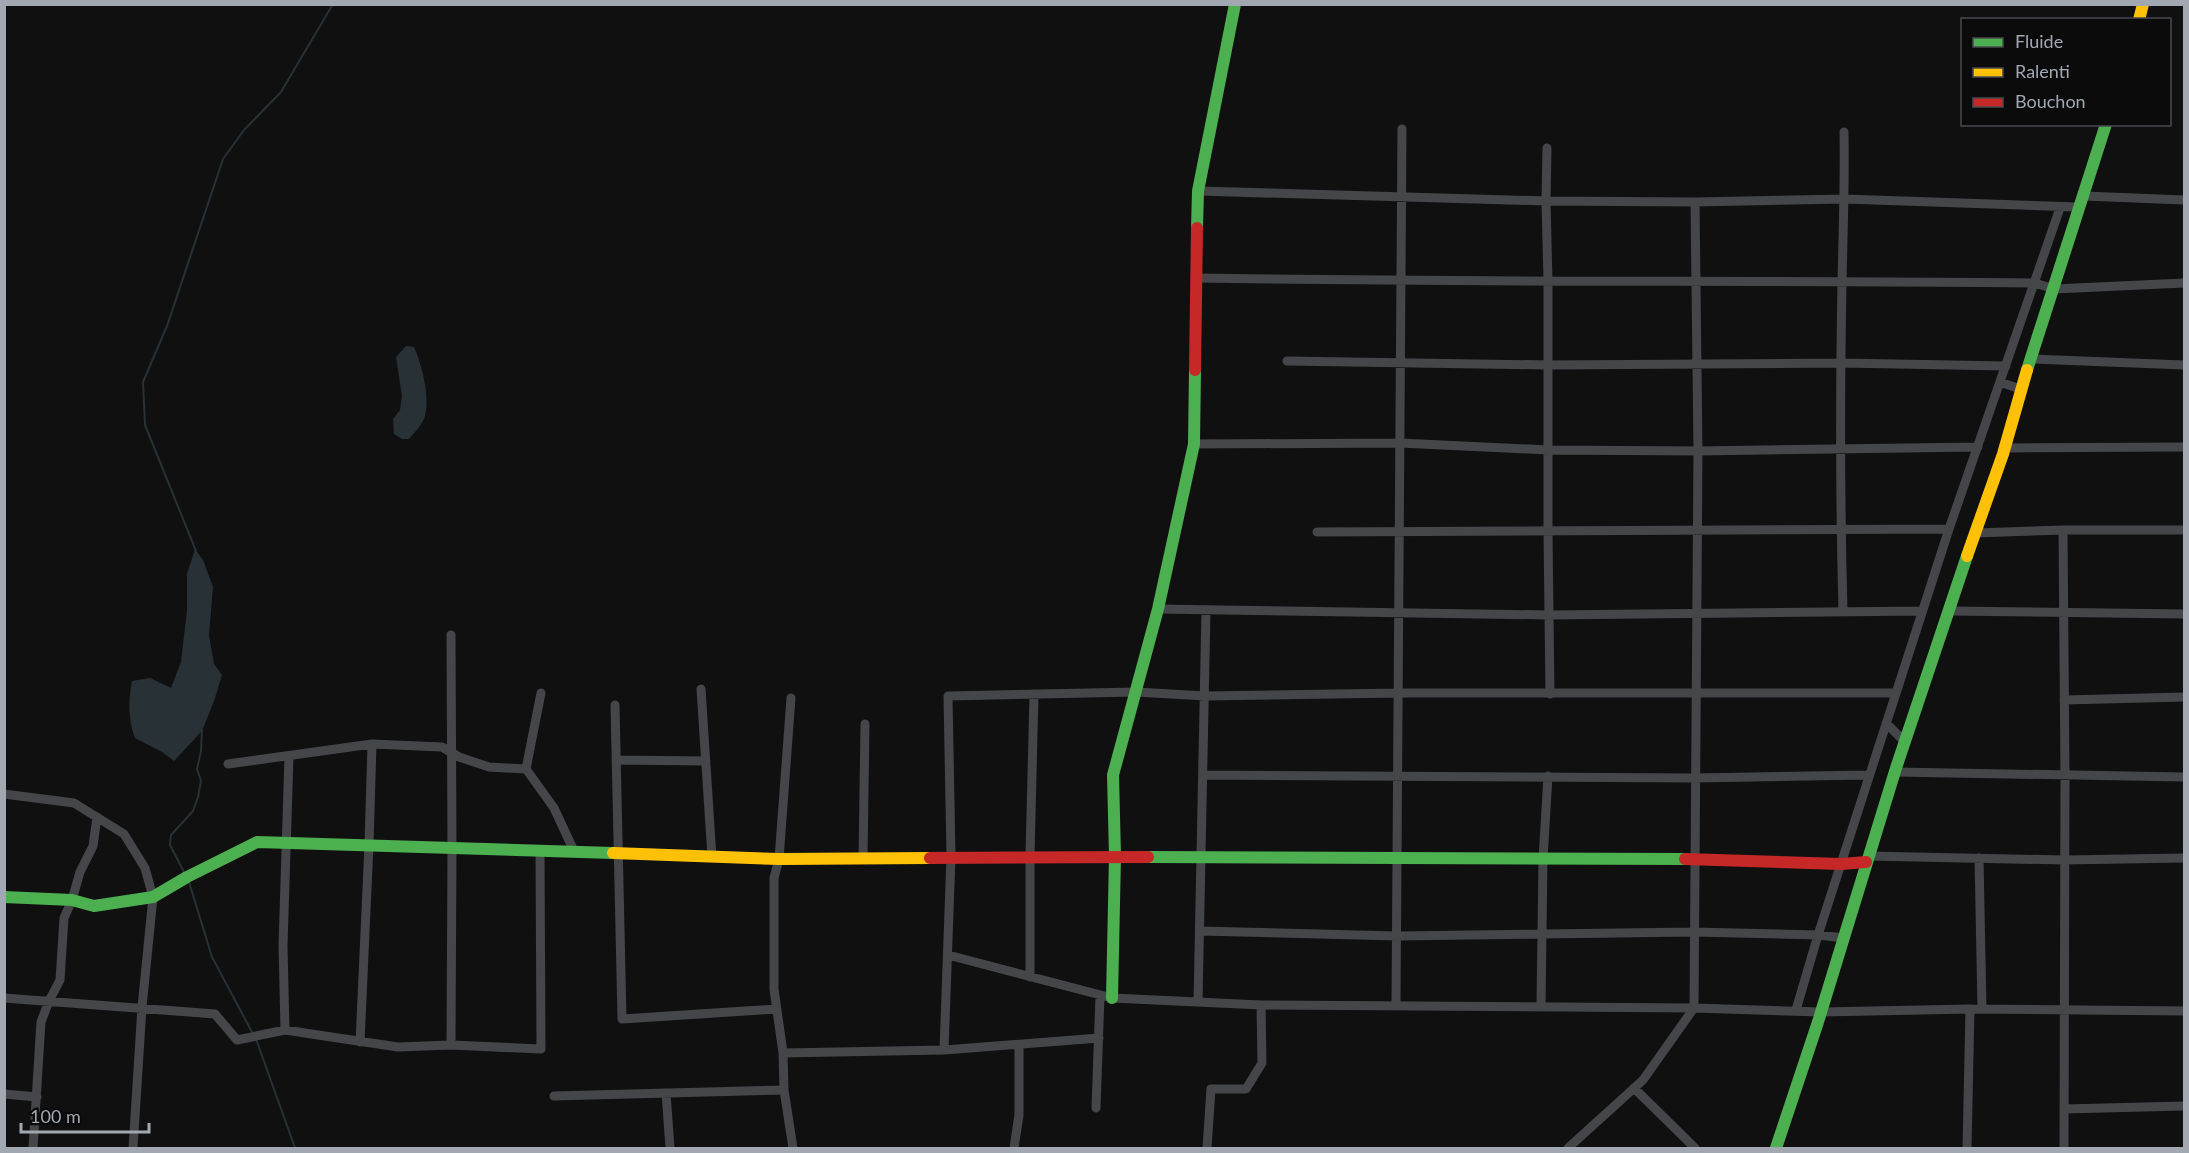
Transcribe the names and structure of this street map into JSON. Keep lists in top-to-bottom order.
{
  "legend": ["Fluide", "Ralenti", "Bouchon"],
  "scale_bar": "100 m"
}
